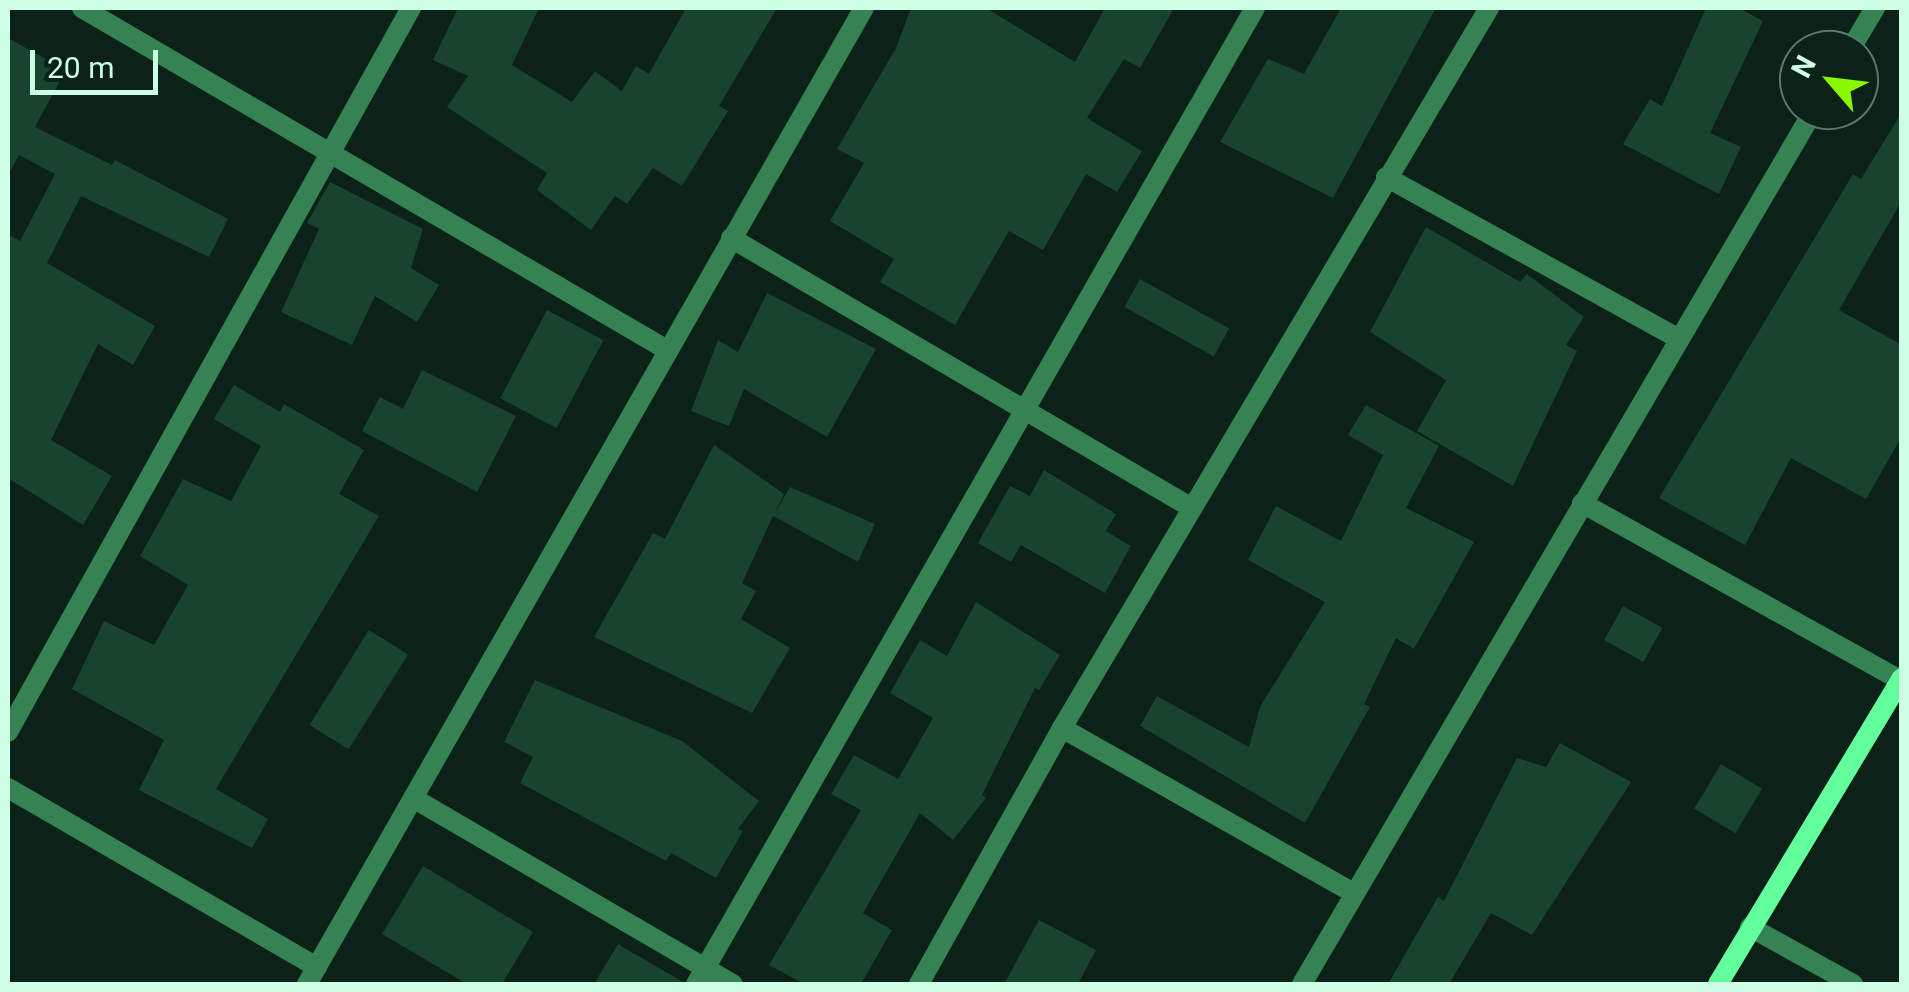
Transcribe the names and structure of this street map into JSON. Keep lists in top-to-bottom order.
{
  "scale_bar": "20 m",
  "north": "top left"
}
